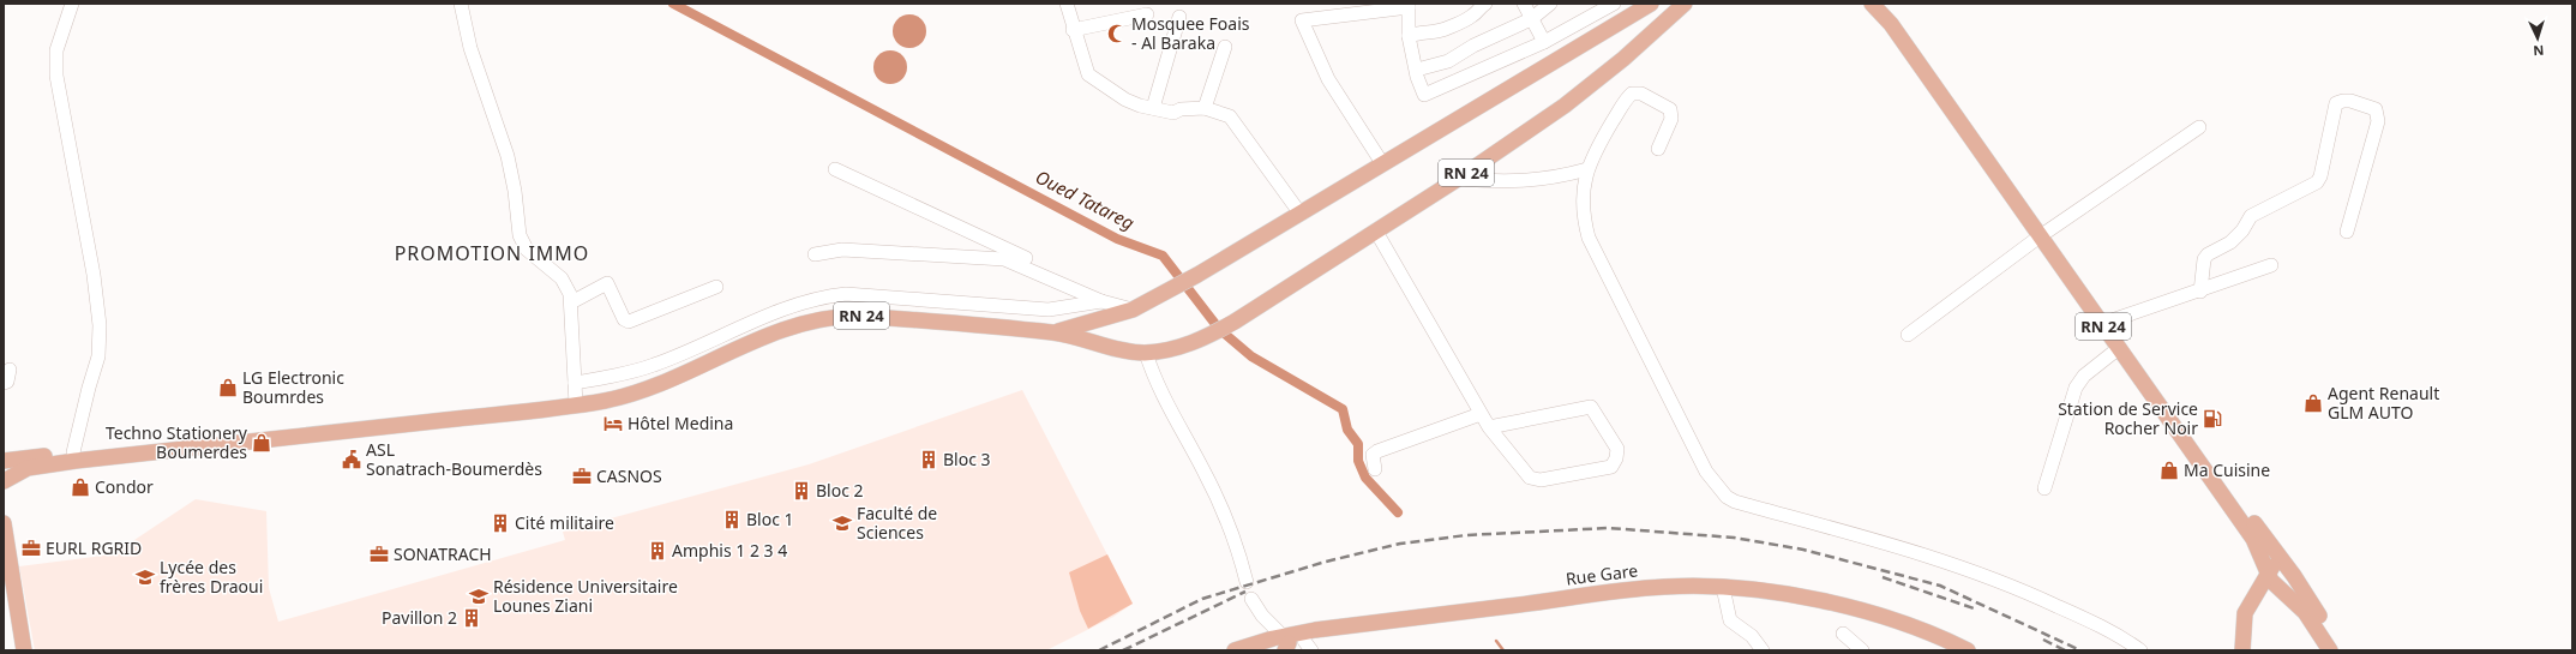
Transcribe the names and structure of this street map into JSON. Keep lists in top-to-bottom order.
{
  "streets": {
    "main road": ["RN 24", "Rue Gare"]
  },
  "districts": ["PROMOTION IMMO"],
  "water": ["Oued Tatareg"],
  "places": {
    "mosque": ["Mosquee Foais - Al Baraka"],
    "shop": [
      "LG Electronic Boumrdes",
      "Agent Renault GLM AUTO",
      "Techno Stationery Boumerdes",
      "Ma Cuisine",
      "Condor"
    ],
    "fuel station": ["Station de Service Rocher Noir"],
    "hotel": ["Hôtel Medina"],
    "public building": ["ASL Sonatrach-Boumerdès"],
    "building": [
      "Bloc 3",
      "Bloc 2",
      "Bloc 1",
      "Cité militaire",
      "Amphis 1 2 3 4",
      "Pavillon 2"
    ],
    "office": ["CASNOS", "EURL RGRID", "SONATRACH"],
    "school or university": ["Faculté de Sciences", "Lycée des frères Draoui", "Résidence Universitaire Lounes Ziani"]
  },
  "north": "bottom"
}
